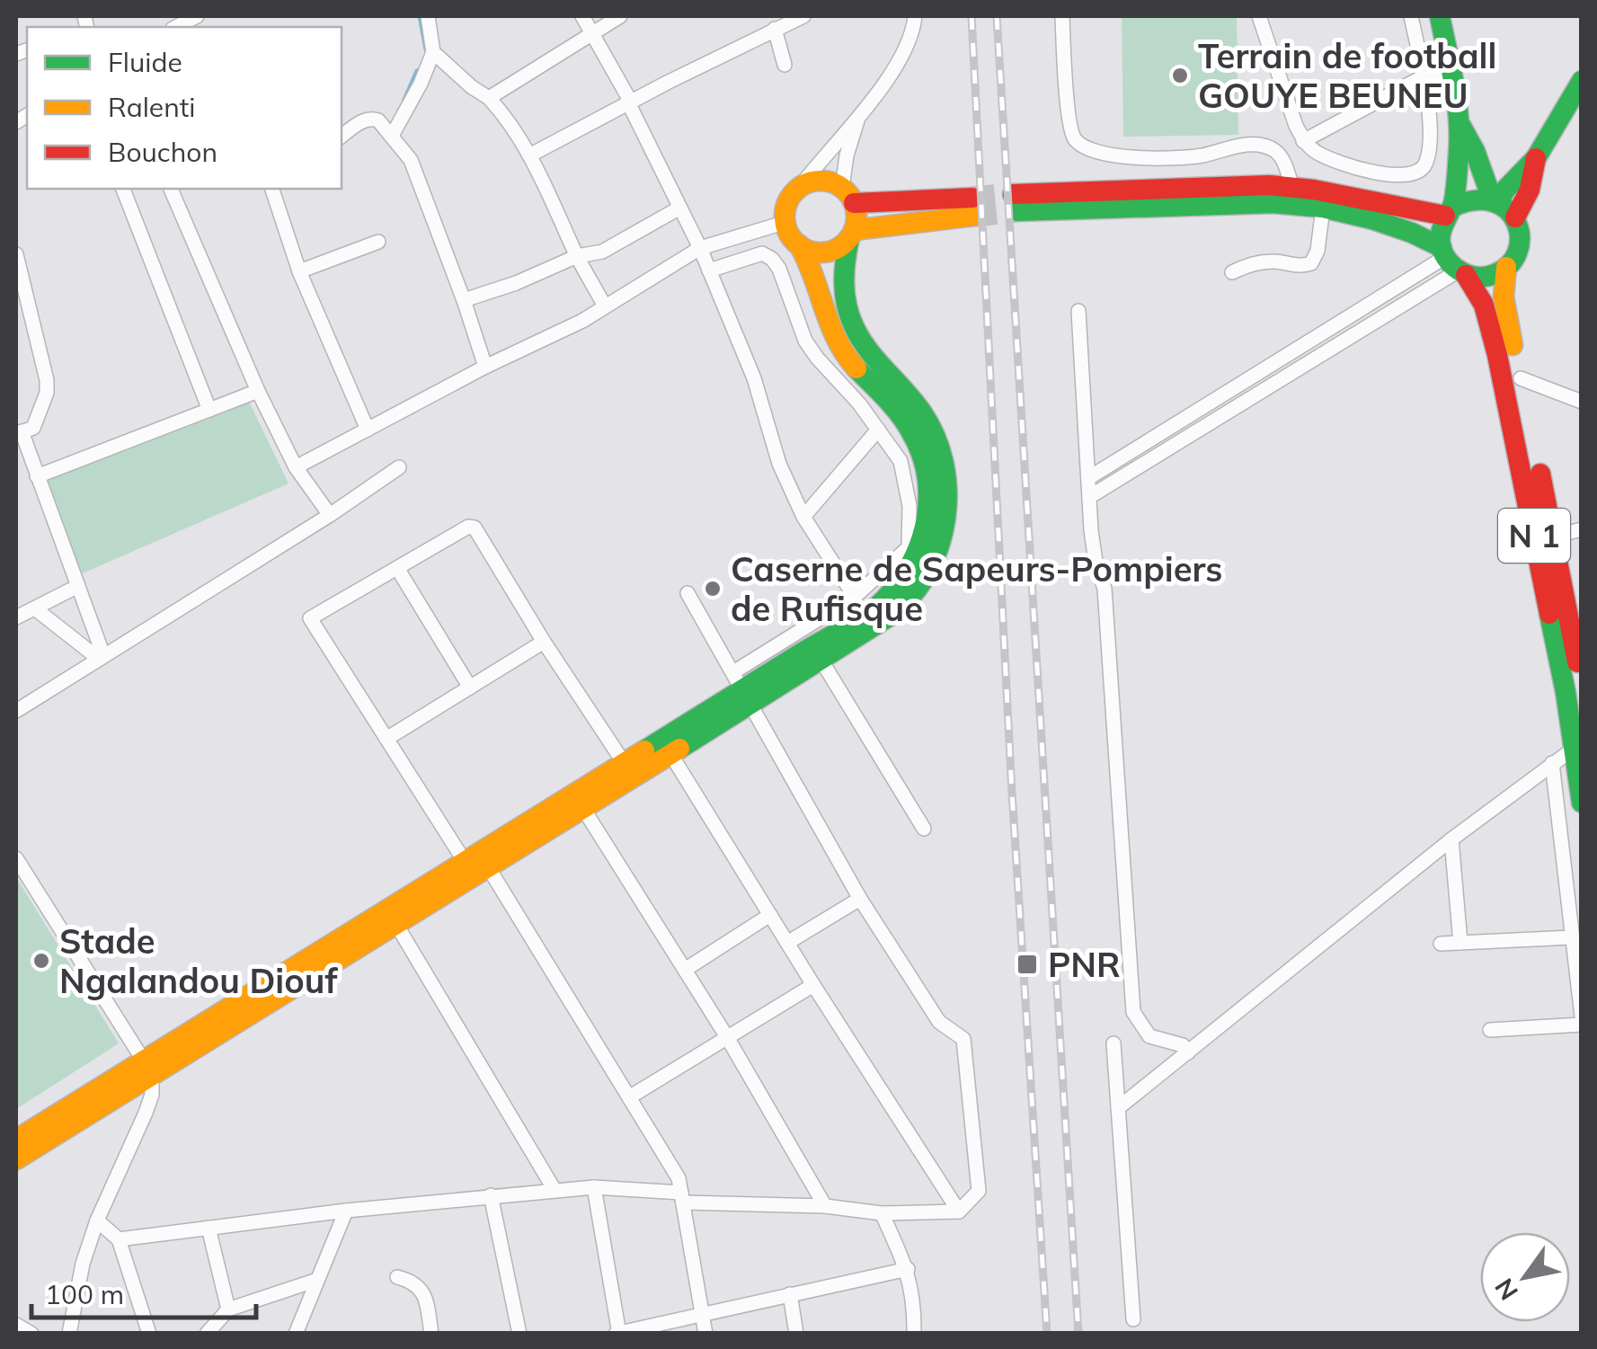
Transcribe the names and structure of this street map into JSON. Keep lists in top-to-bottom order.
{
  "streets": {
    "main road": ["N 1"]
  },
  "places": {
    "other": ["Terrain de football GOUYE BEUNEU", "Caserne de Sapeurs-Pompiers de Rufisque", "Stade Ngalandou Diouf"],
    "transit": ["PNR"]
  },
  "legend": ["Fluide", "Ralenti", "Bouchon"],
  "scale_bar": "100 m",
  "north": "bottom left"
}
